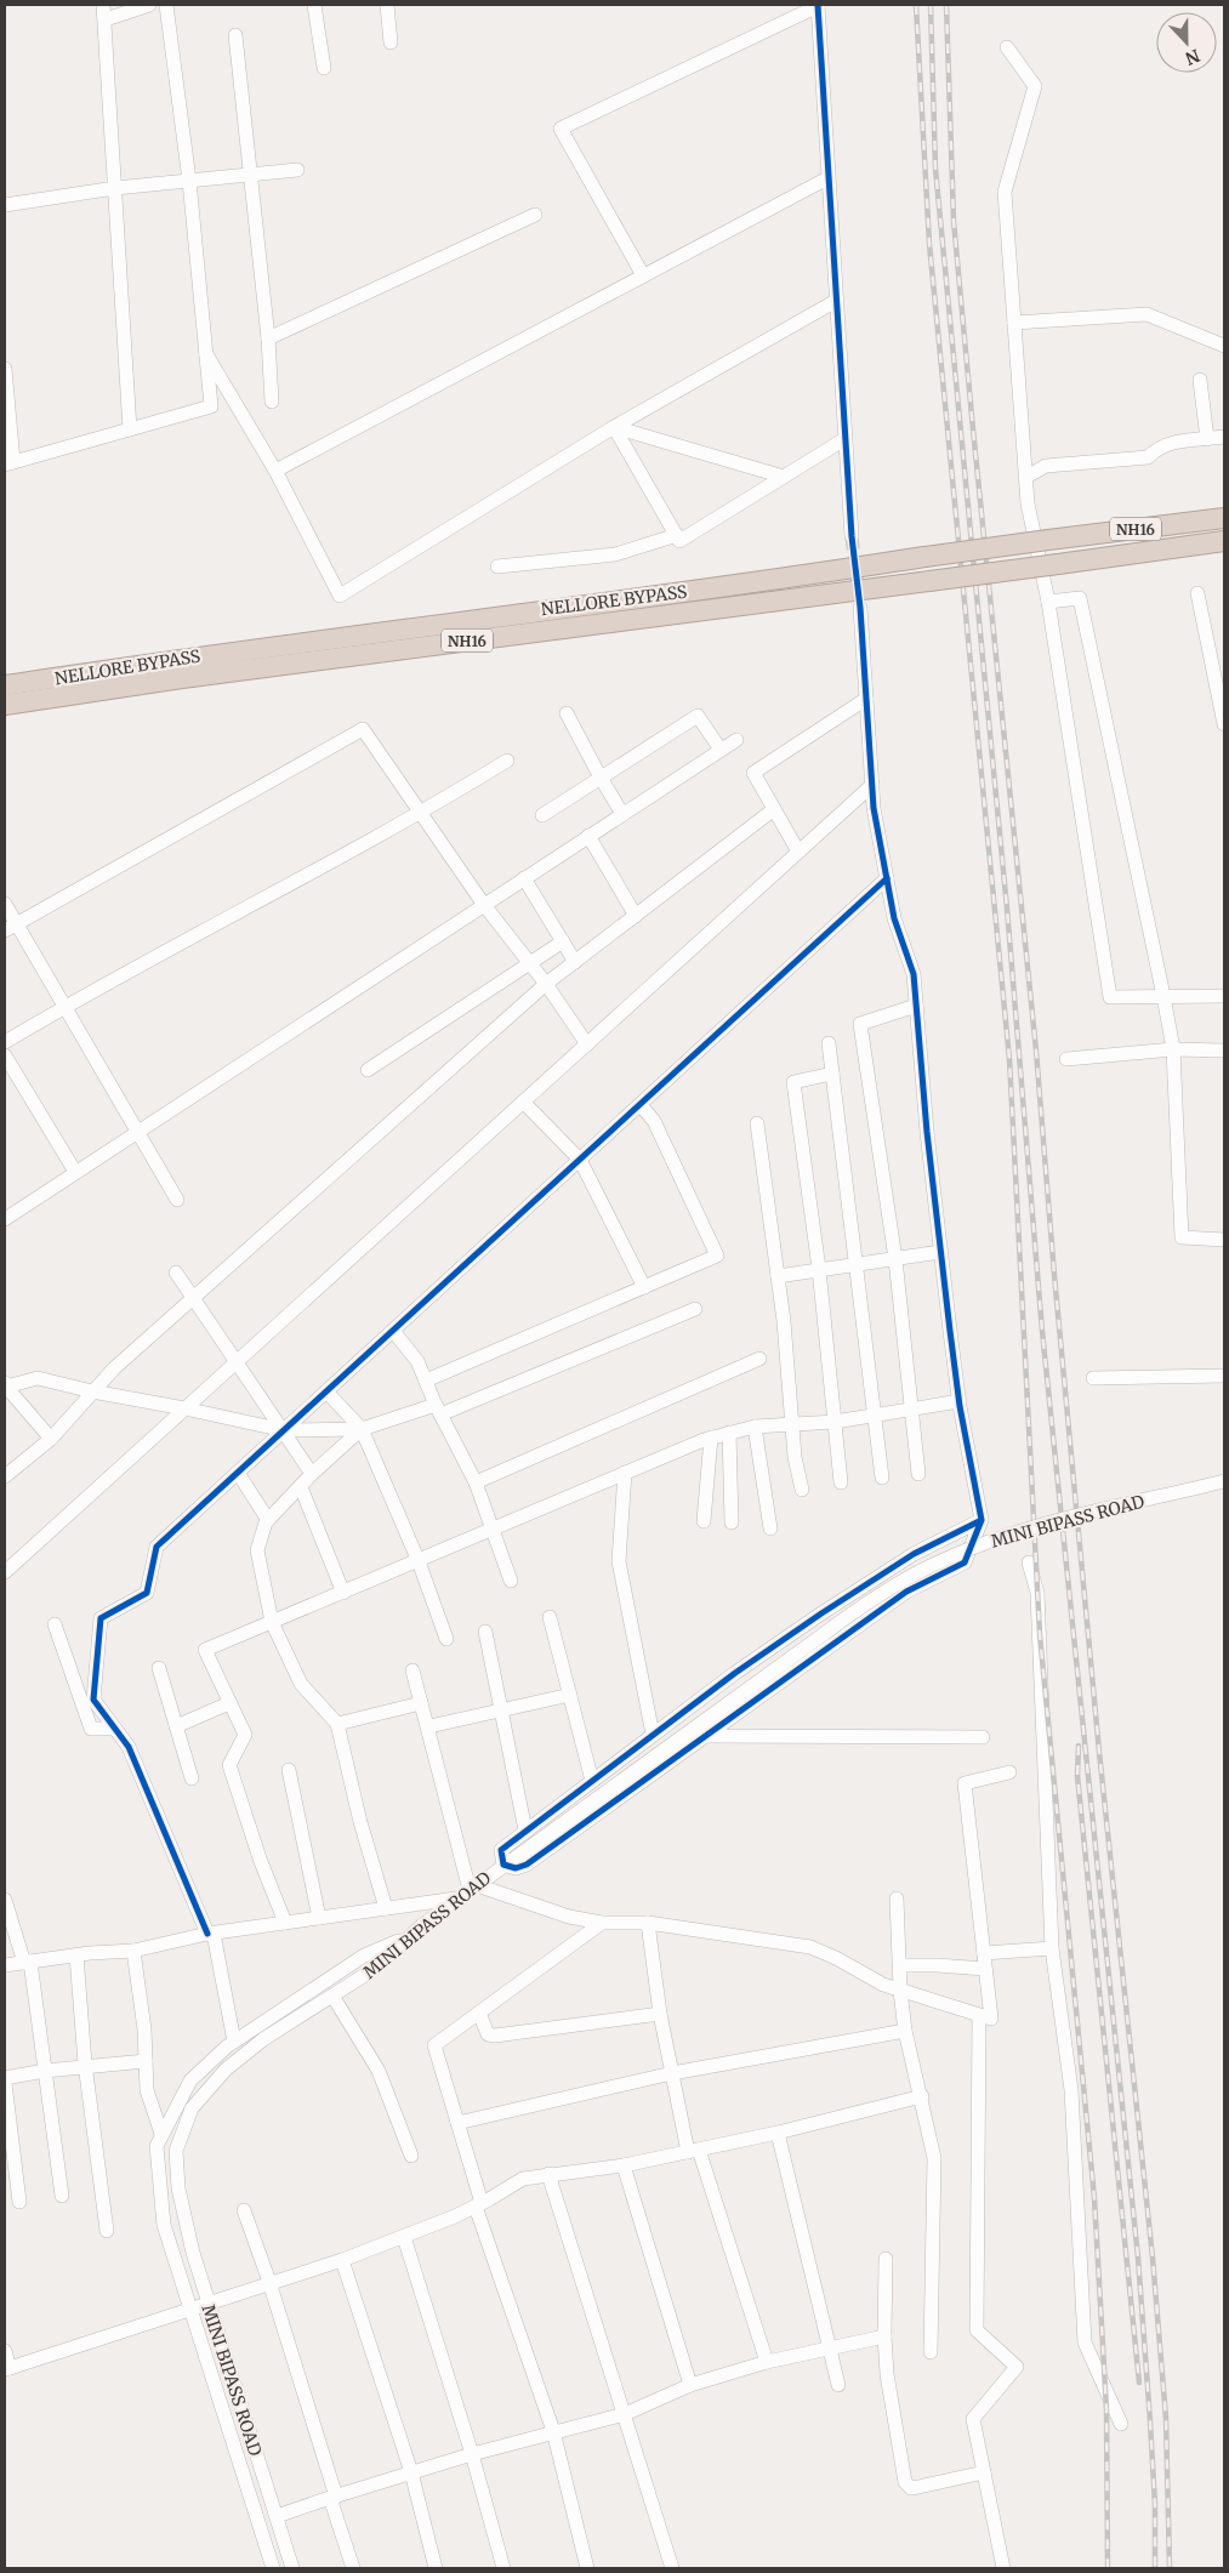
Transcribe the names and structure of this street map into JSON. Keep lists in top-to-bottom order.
{
  "streets": {
    "highway": ["NH16", "NELLORE BYPASS"],
    "street": ["MINI BIPASS ROAD"]
  },
  "north": "bottom"
}
